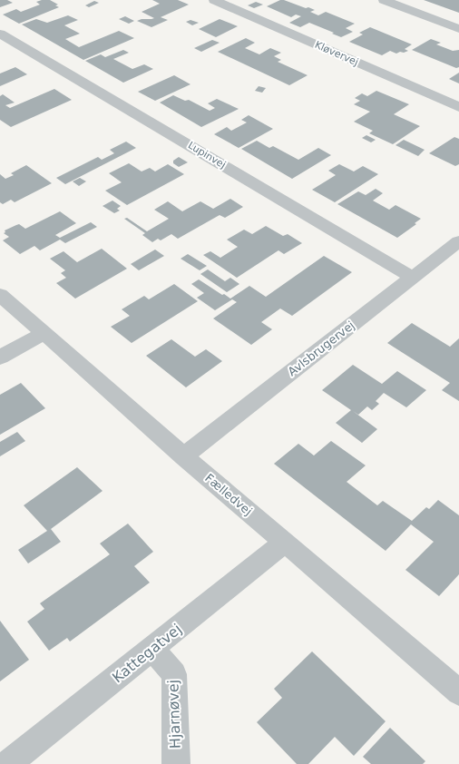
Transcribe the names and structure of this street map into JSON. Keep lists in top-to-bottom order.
{
  "streets": {
    "street": [
      "Kløvervej",
      "Lupinvej",
      "Avlsbrugervej",
      "Fælledvej",
      "Kattegatvej",
      "Hjarnøvej"
    ]
  },
  "crossings": [
    ["Lupinvej", "Avlsbrugervej"],
    ["Avlsbrugervej", "Fælledvej"],
    ["Fælledvej", "Kattegatvej"],
    ["Kattegatvej", "Hjarnøvej"]
  ]
}
